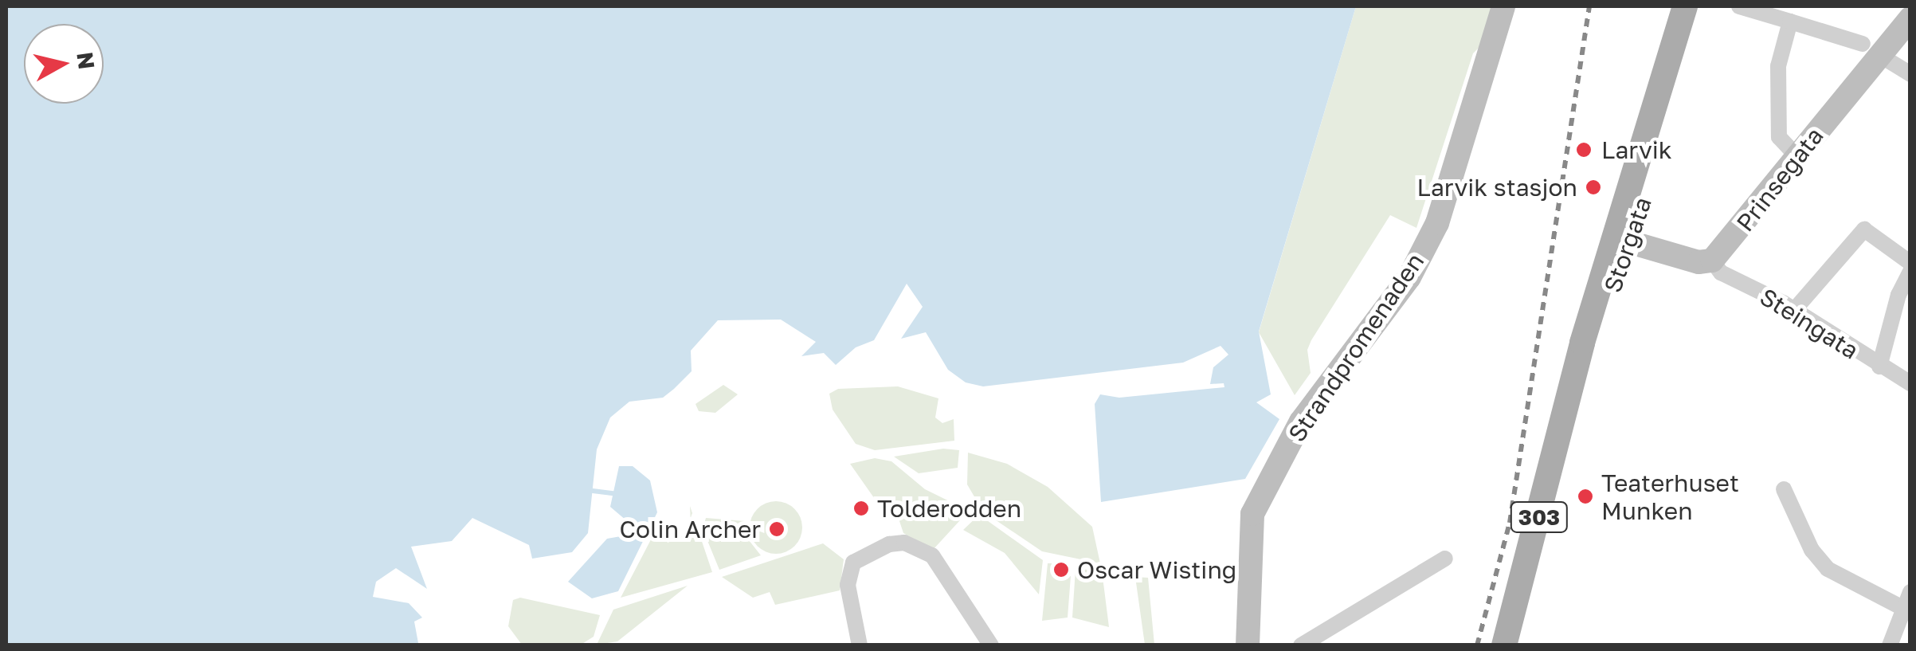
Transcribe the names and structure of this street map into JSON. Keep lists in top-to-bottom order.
{
  "streets": {
    "main road": [
      "Prinsegata",
      "Storgata",
      "Strandpromenaden",
      "303"
    ],
    "street": ["Steingata"]
  },
  "crossings": [
    ["Prinsegata", "Steingata"]
  ],
  "places": [
    "Larvik",
    "Larvik stasjon",
    "Teaterhuset Munken",
    "Tolderodden",
    "Colin Archer",
    "Oscar Wisting"
  ],
  "north": "right"
}
